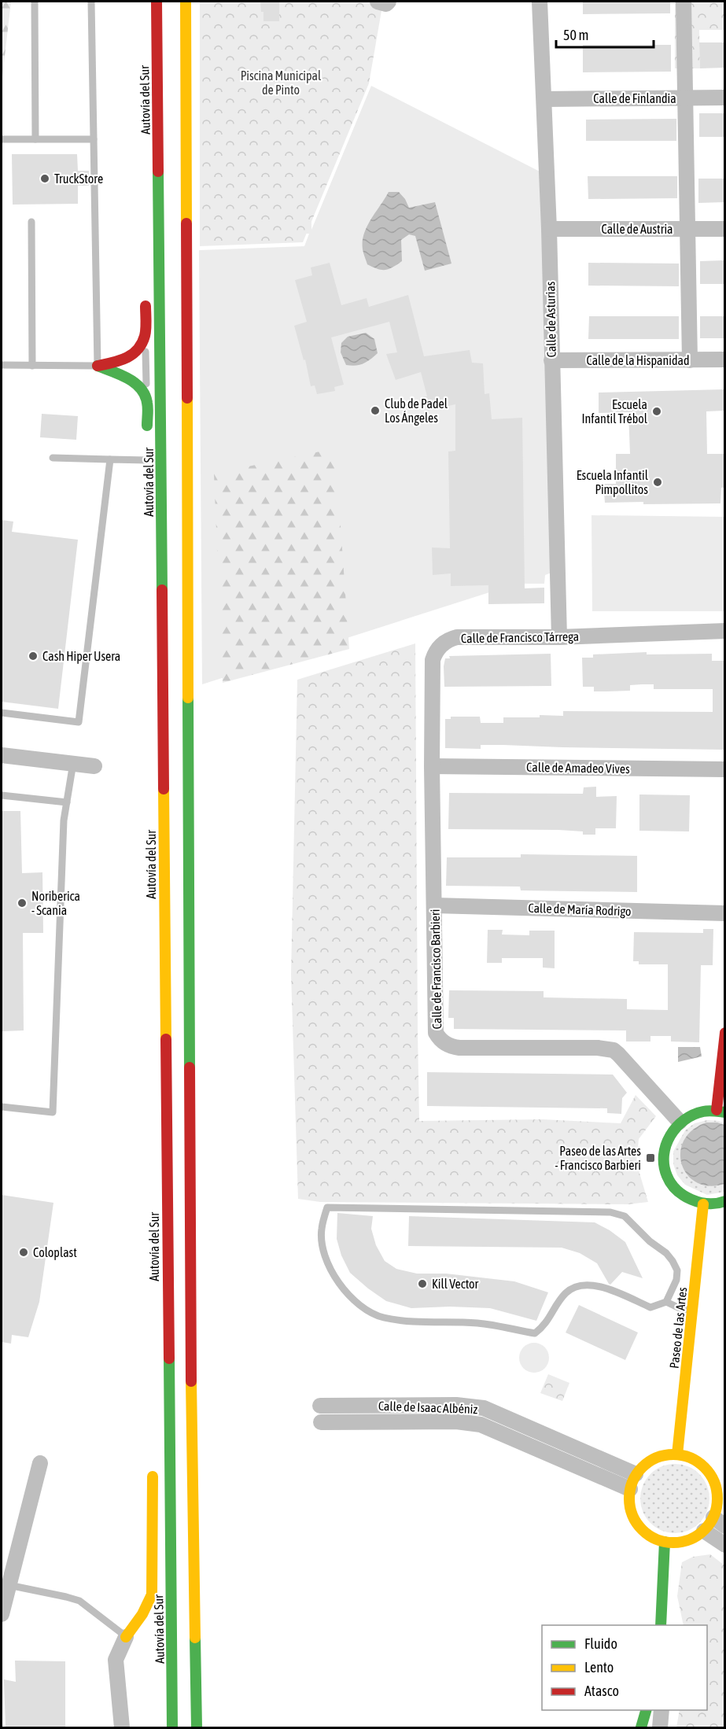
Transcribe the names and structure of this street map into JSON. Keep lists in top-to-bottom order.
{
  "streets": {
    "main road": ["Autovía del Sur", "Paseo de las Artes"],
    "street": [
      "Calle de Finlandia",
      "Calle de Austria",
      "Calle de Asturias",
      "Calle de la Hispanidad",
      "Calle de Francisco Tárrega",
      "Calle de Amadeo Vives",
      "Calle de María Rodrigo",
      "Calle de Francisco Barbieri",
      "Calle de Isaac Albéniz"
    ]
  },
  "crossings": [
    ["Calle de Finlandia", "Calle de Asturias"],
    ["Calle de Austria", "Calle de Asturias"],
    ["Calle de Asturias", "Calle de la Hispanidad"],
    ["Calle de Asturias", "Calle de Francisco Tárrega"],
    ["Calle de Francisco Tárrega", "Calle de Amadeo Vives"],
    ["Calle de Francisco Tárrega", "Calle de Francisco Barbieri"],
    ["Calle de Amadeo Vives", "Calle de Francisco Barbieri"],
    ["Calle de María Rodrigo", "Calle de Francisco Barbieri"],
    ["Paseo de las Artes", "Calle de Isaac Albéniz"]
  ],
  "parks": ["Piscina Municipal de Pinto"],
  "places": {
    "other": [
      "TruckStore",
      "Club de Padel Los Ángeles",
      "Escuela Infantil Trébol",
      "Escuela Infantil Pimpollitos",
      "Cash Hiper Usera",
      "Noriberica - Scania",
      "Coloplast",
      "Kill Vector"
    ],
    "transit": ["Paseo de las Artes - Francisco Barbieri"]
  },
  "legend": ["Fluido", "Lento", "Atasco"],
  "scale_bar": "50 m"
}
